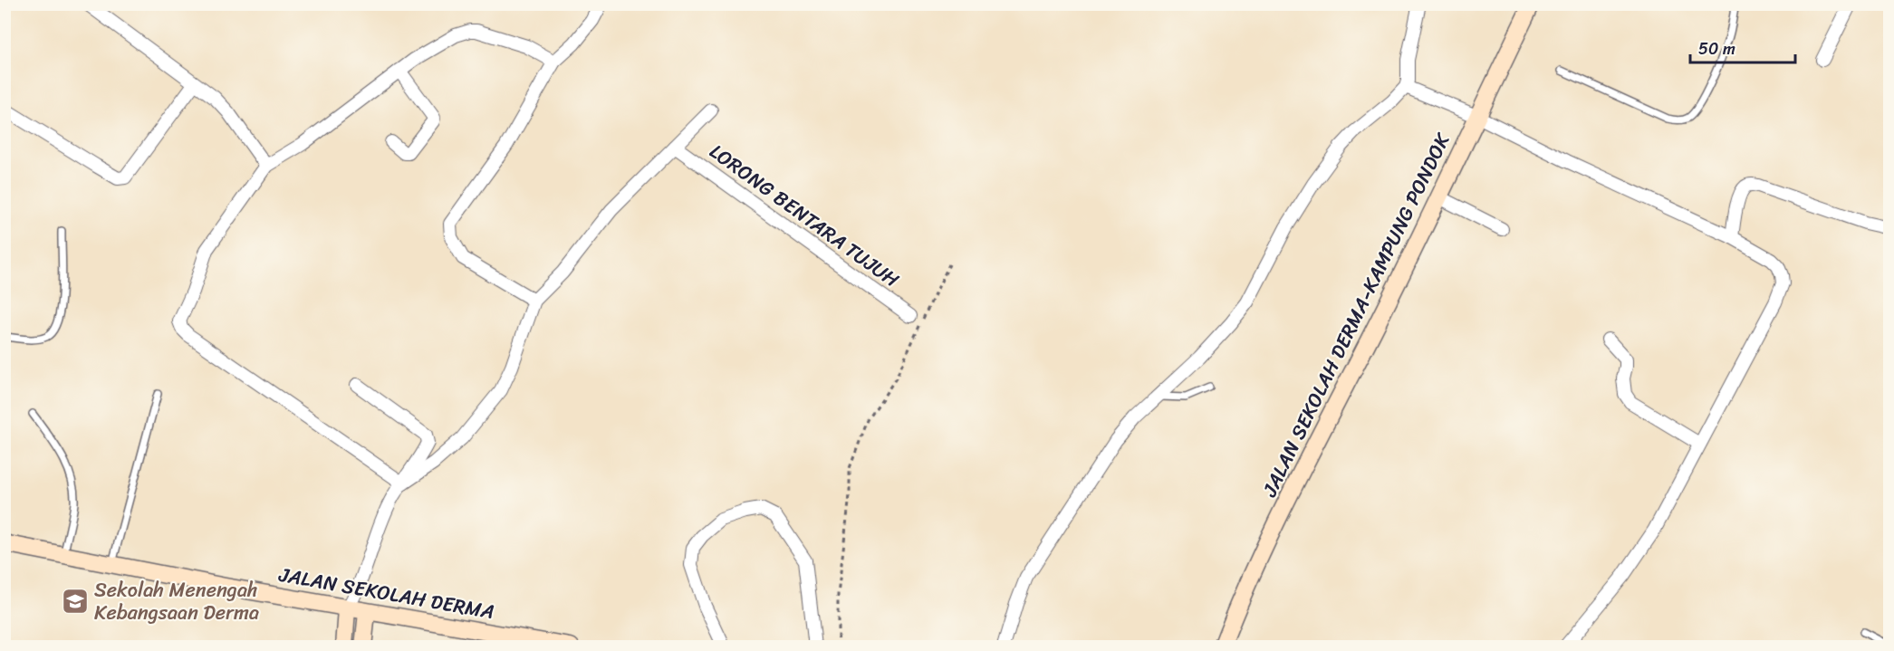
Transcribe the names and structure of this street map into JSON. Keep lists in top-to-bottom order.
{
  "streets": {
    "street": ["LORONG BENTARA TUJUH", "JALAN SEKOLAH DERMA-KAMPUNG PONDOK", "JALAN SEKOLAH DERMA"]
  },
  "places": {
    "school or university": ["Sekolah Menengah Kebangsaan Derma"]
  },
  "scale_bar": "50 m"
}
